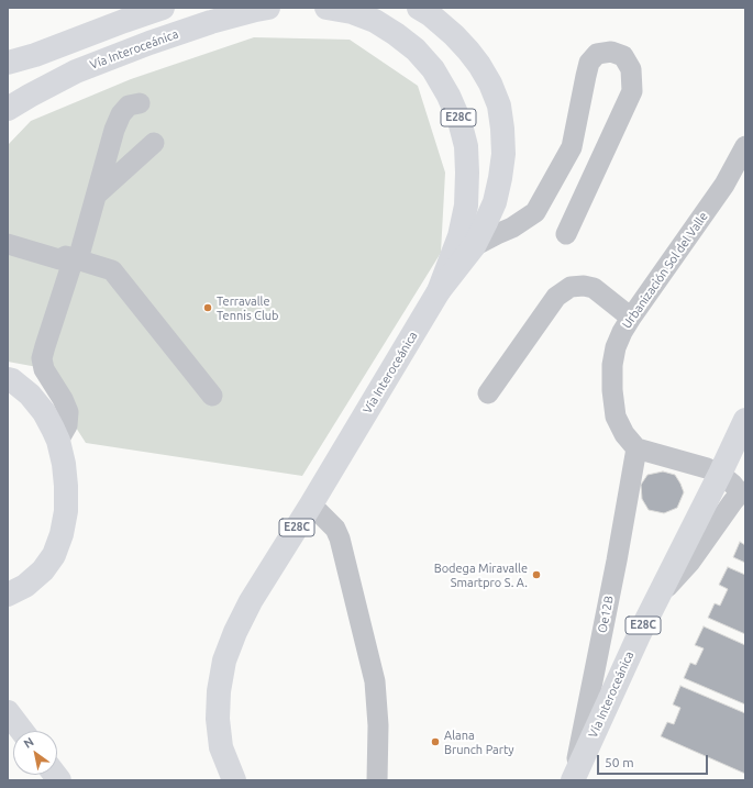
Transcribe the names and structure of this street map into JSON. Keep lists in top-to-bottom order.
{
  "streets": {
    "main road": ["Vía Interoceánica", "E28C"],
    "street": ["Urbanización Sol del Valle", "Oe12B"]
  },
  "crossings": [
    ["Vía Interoceánica", "Oe12B"],
    ["Urbanización Sol del Valle", "Oe12B"]
  ],
  "places": ["Terravalle Tennis Club", "Bodega Miravalle Smartpro S. A.", "Alana Brunch Party"],
  "scale_bar": "50 m",
  "north": "top left"
}
